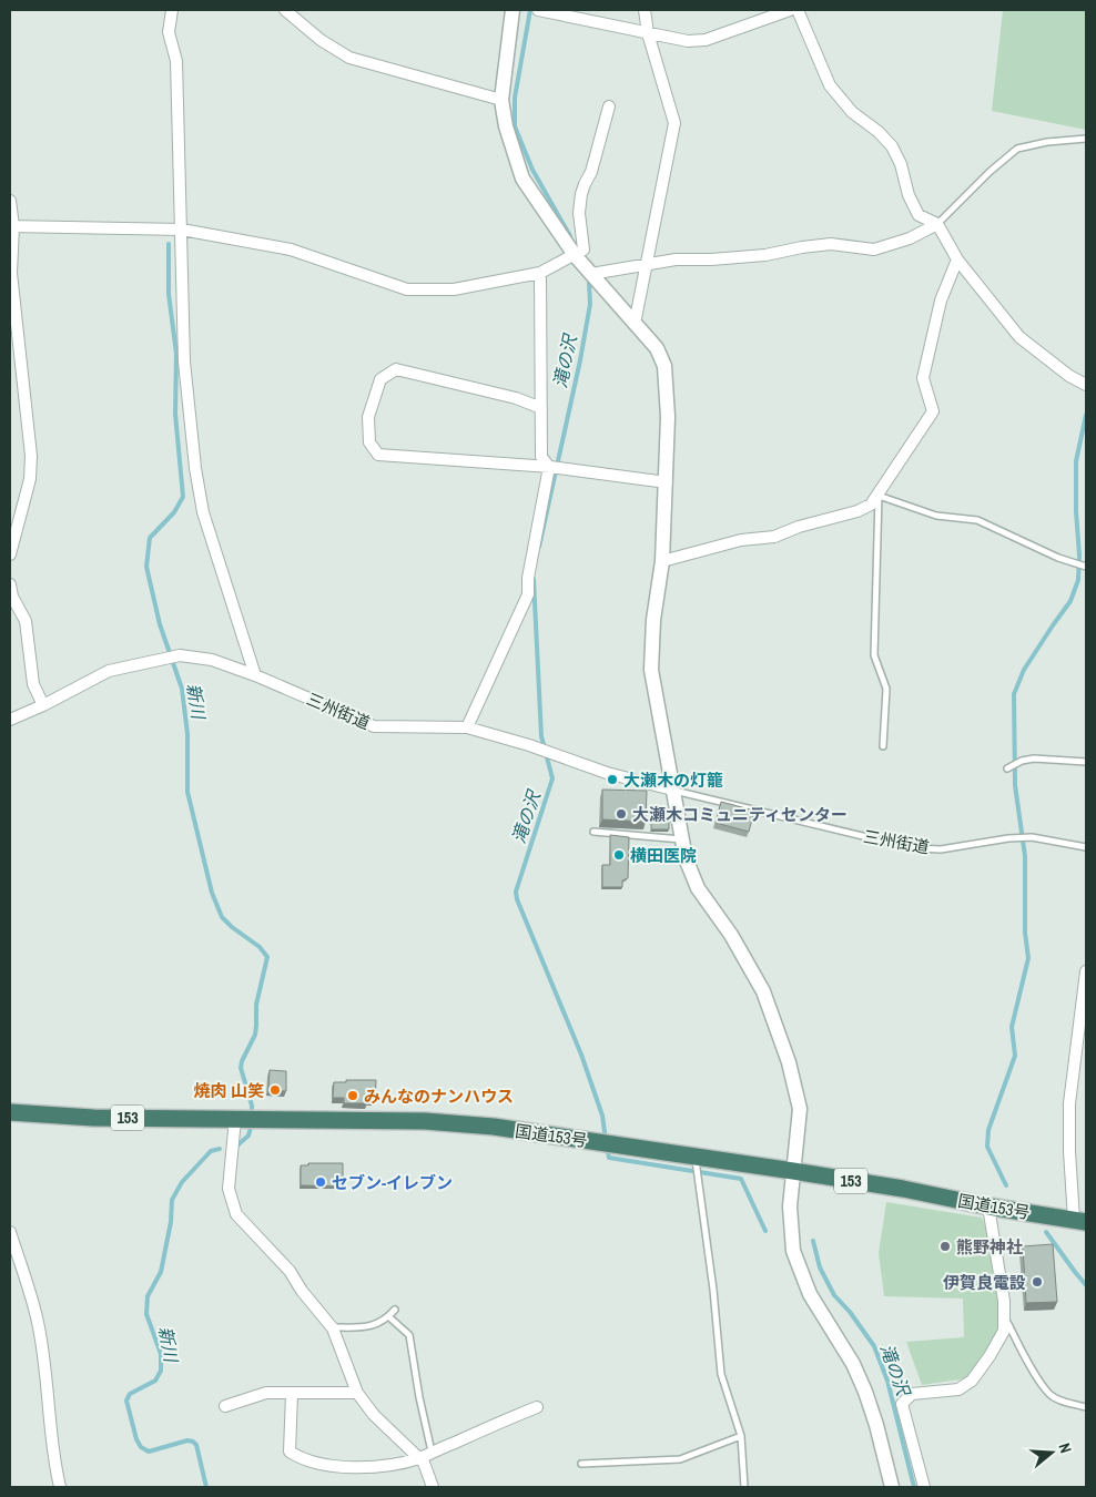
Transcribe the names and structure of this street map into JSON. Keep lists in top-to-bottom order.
{
  "streets": {
    "highway": ["153", "国道153号"],
    "street": ["三州街道"]
  },
  "water": ["滝の沢", "新川"],
  "places": [
    "大瀬木の灯籠",
    "大瀬木コミュニティセンター",
    "横田医院",
    "焼肉 山笑",
    "みんなのナンハウス",
    "セブン-イレブン",
    "熊野神社",
    "伊賀良電設"
  ],
  "north": "right"
}
